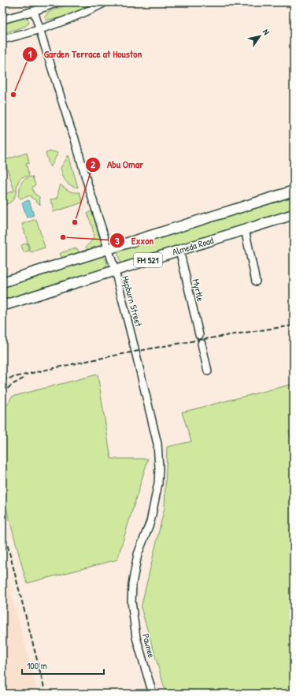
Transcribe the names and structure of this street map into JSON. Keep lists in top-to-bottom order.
{
  "streets": {
    "main road": ["Almeda Road", "FM 521"],
    "street": ["Myrtle", "Hepburn Street", "Pawnee"]
  },
  "crossings": [
    ["Almeda Road", "Myrtle"],
    ["Almeda Road", "Hepburn Street"],
    ["FM 521", "Hepburn Street"],
    ["Hepburn Street", "Pawnee"]
  ],
  "places": ["Garden Terrace at Houston", "Abu Omar", "Exxon"],
  "scale_bar": "100 m",
  "north": "top right"
}
